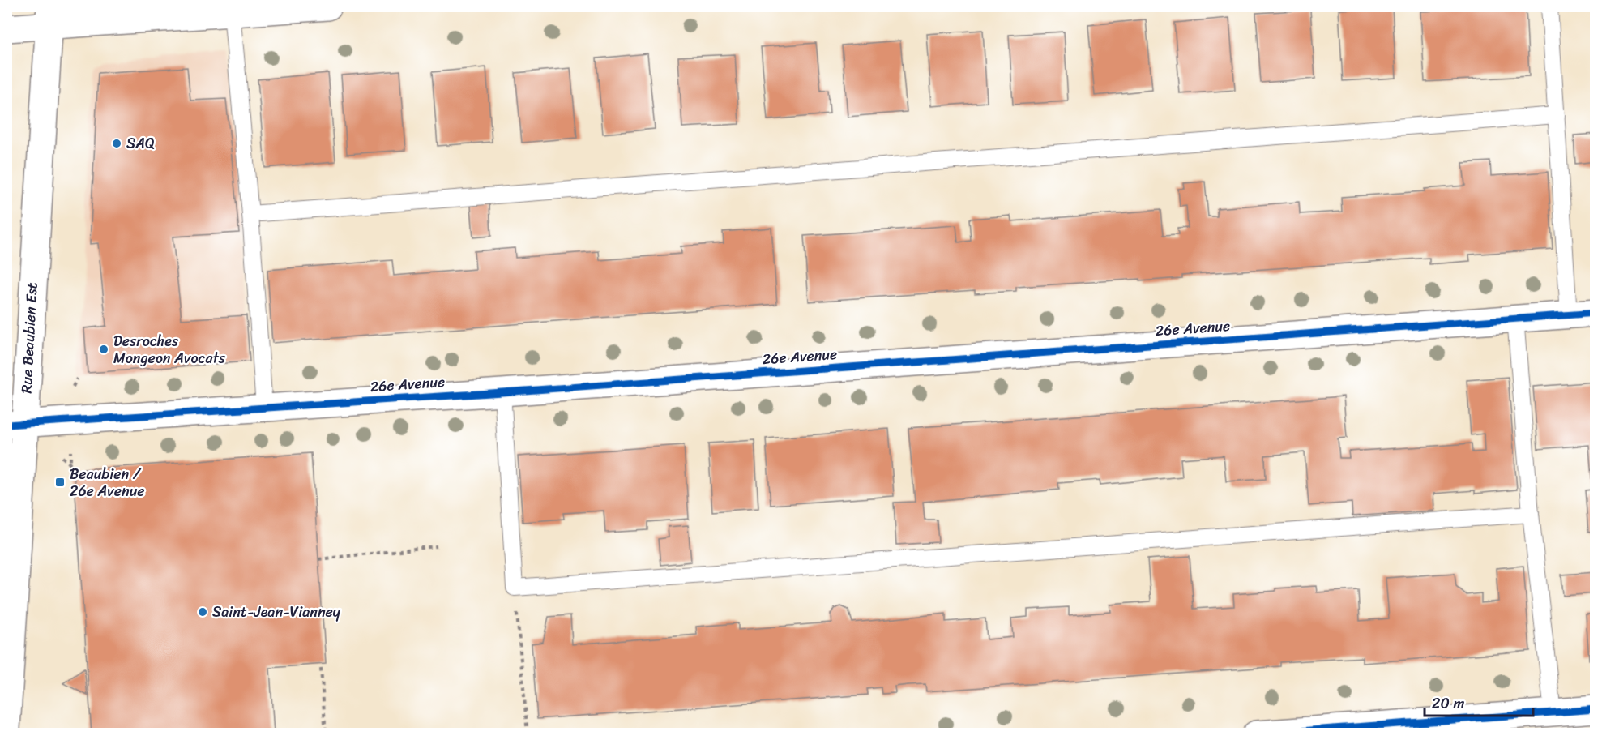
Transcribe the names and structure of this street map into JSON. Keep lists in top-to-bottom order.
{
  "streets": {
    "street": ["26e Avenue", "Rue Beaubien Est"]
  },
  "crossings": [
    ["26e Avenue", "Rue Beaubien Est"]
  ],
  "places": {
    "other": ["SAQ", "Desroches Mongeon Avocats", "Saint-Jean-Vianney"],
    "transit": ["Beaubien / 26e Avenue"]
  },
  "scale_bar": "20 m"
}
